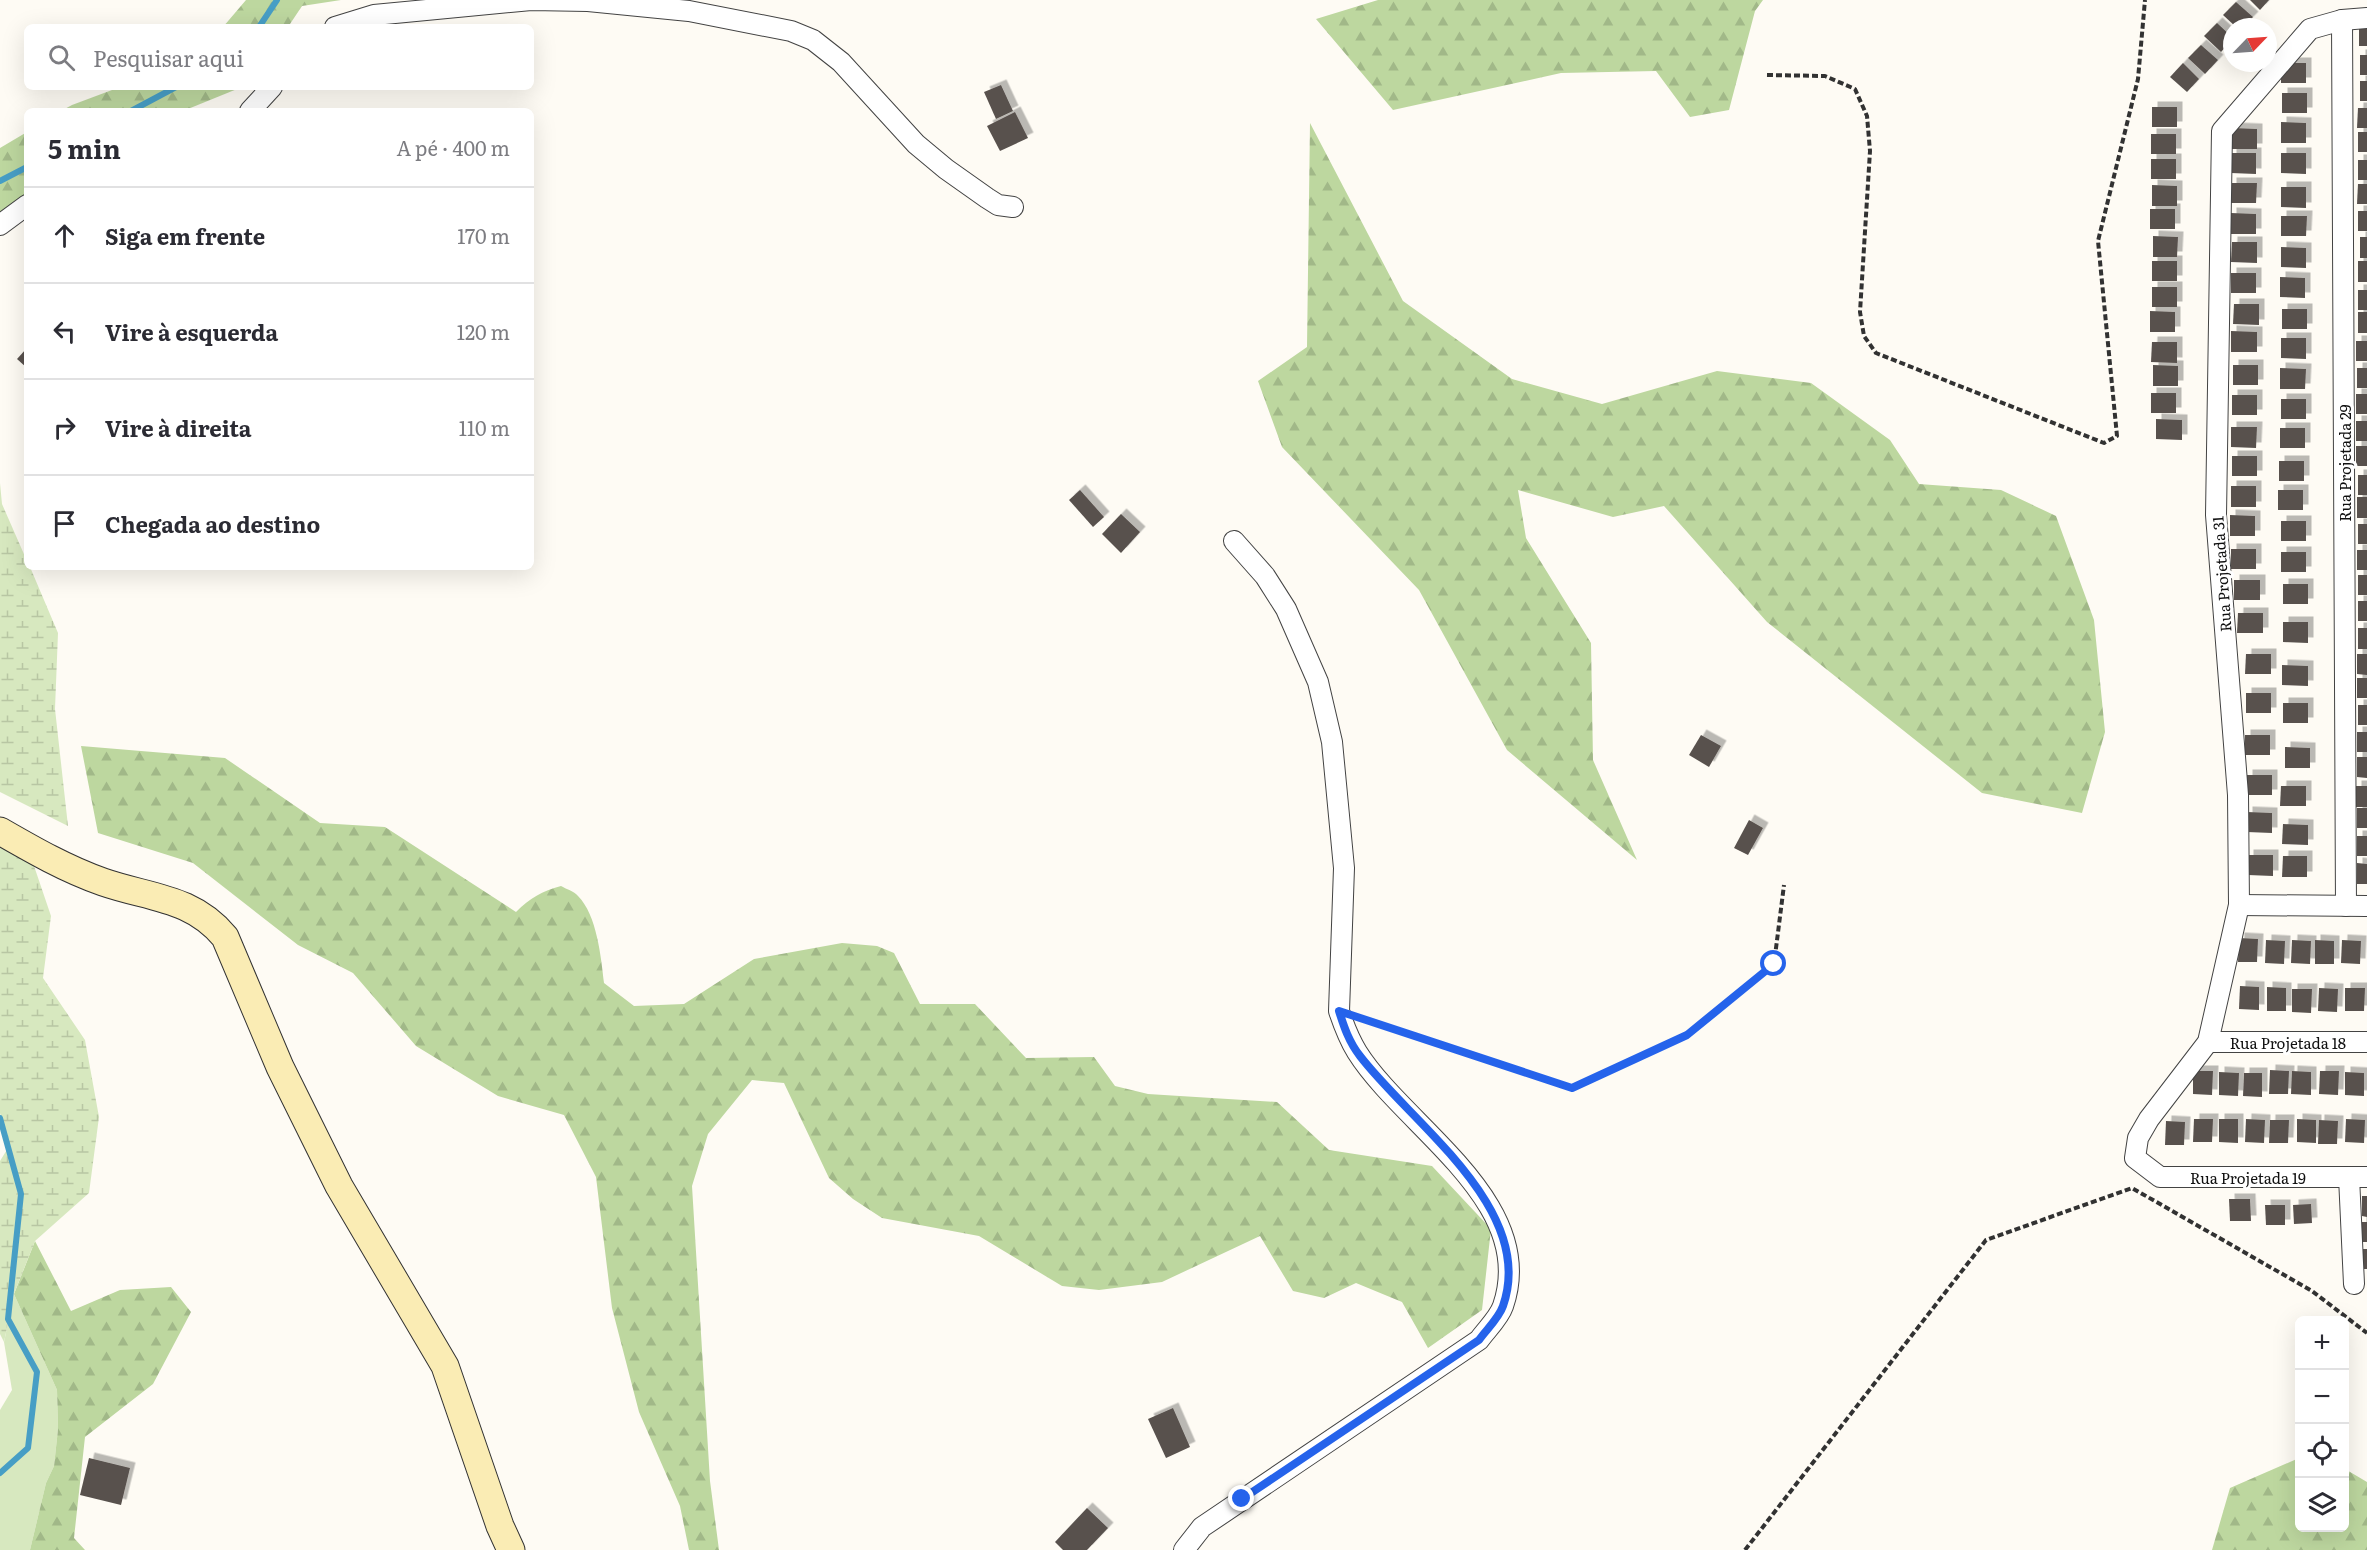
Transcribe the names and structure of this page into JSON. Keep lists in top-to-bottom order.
{
  "streets": {
    "street": [
      "Rua Projetada 29",
      "Rua Projetada 31",
      "Rua Projetada 18",
      "Rua Projetada 19"
    ]
  },
  "crossings": [
    ["Rua Projetada 29", "Rua Projetada 31"],
    ["Rua Projetada 31", "Rua Projetada 18"],
    ["Rua Projetada 31", "Rua Projetada 19"]
  ],
  "north": "top right",
  "page": {
    "search": "Pesquisar aqui",
    "heading": ["5 min", "A pé · 400 m"],
    "list": [
      ["Siga em frente", "170 m"],
      ["Vire à esquerda", "120 m"],
      ["Vire à direita", "110 m"],
      "Chegada ao destino"
    ],
    "map_buttons": ["+", "−"]
  }
}
